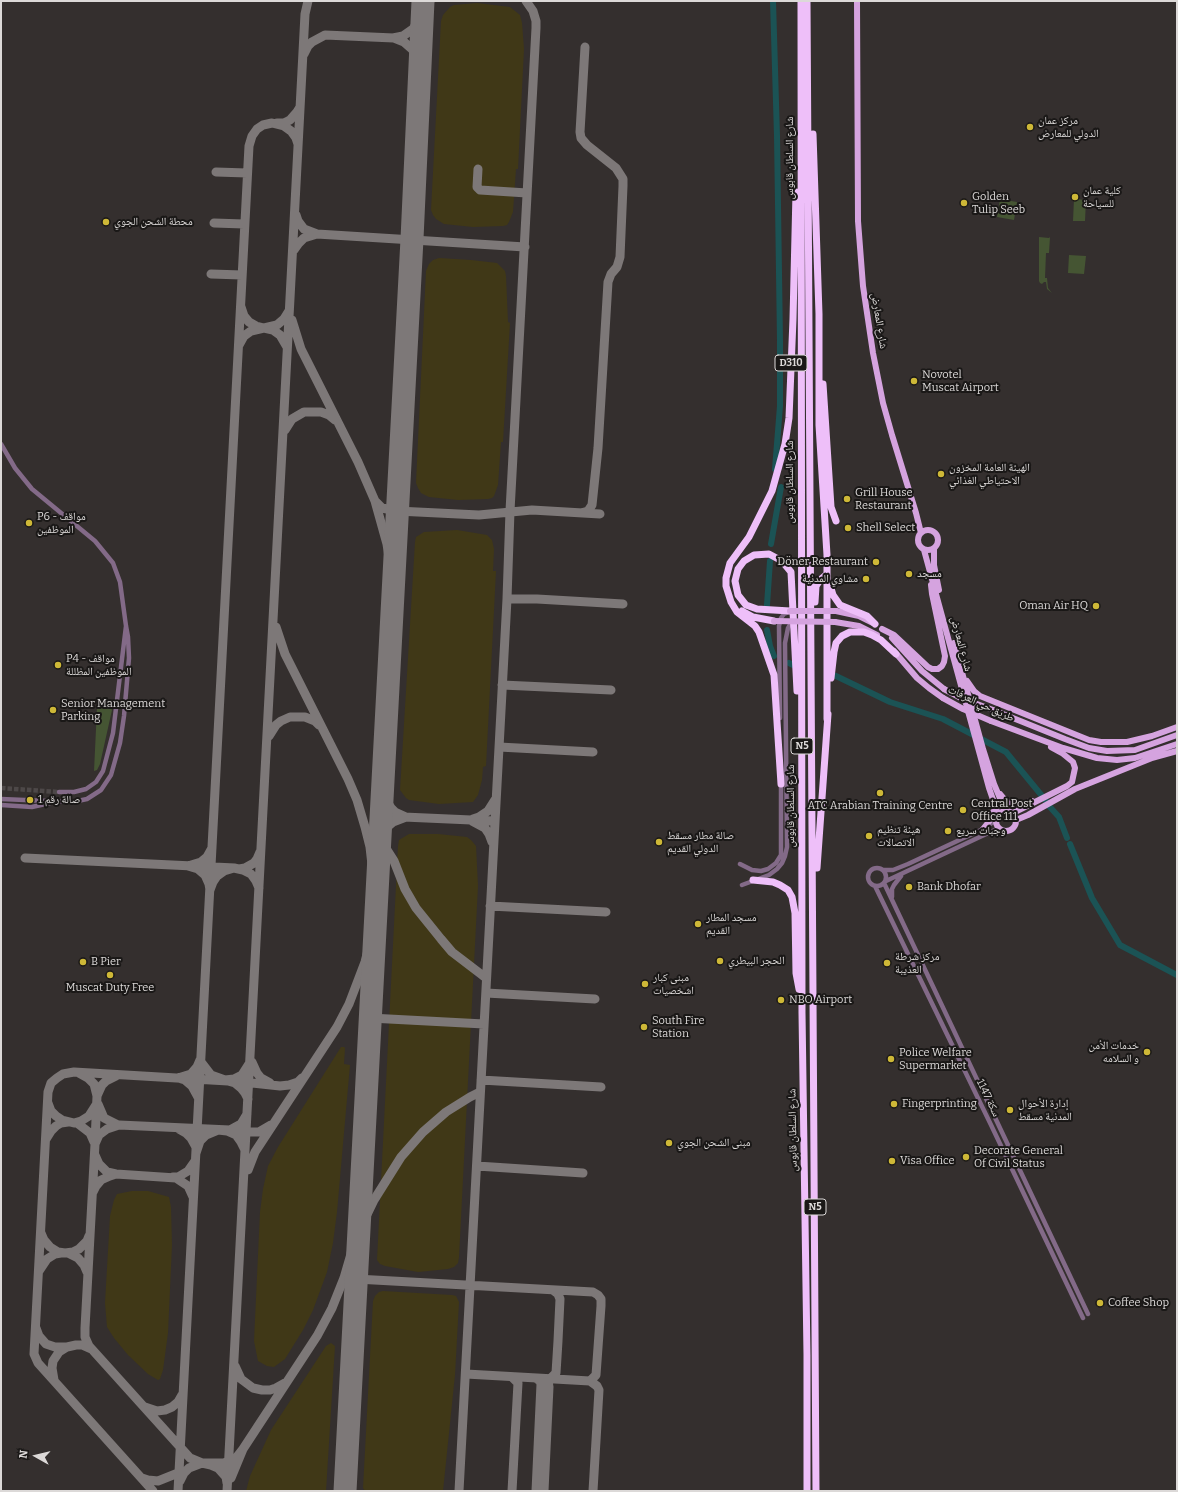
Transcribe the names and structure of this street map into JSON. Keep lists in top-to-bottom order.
{
  "streets": {
    "highway": ["شارع السلطان قابوس", "D310", "N5"],
    "main road": ["شارع المعارض", "طريق حي العرفات"],
    "street": ["سكة 1147"]
  },
  "crossings": [
    ["شارع السلطان قابوس", "D310"]
  ],
  "places": [
    "مركز عمان الدولي للمعارض",
    "كلية عمان للسياحة",
    "Golden Tulip Seeb",
    "محطة الشحن الجوي",
    "Novotel Muscat Airport",
    "الهيئة العامة المخزون الاحتياطي الغذائي",
    "Grill House Restaurant",
    "P6 - مواقف الموظفين",
    "Shell Select",
    "Döner Restaurant",
    "مسجد",
    "مشاوي المدنية",
    "Oman Air HQ",
    "P4 - مواقف الموظفين المظللة",
    "Senior Management Parking",
    "ATC Arabian Training Centre",
    "صالة رقم 1",
    "Central Post Office 111",
    "وجبات سريع",
    "هيئة تنظيم الاتصالات",
    "صالة مطار مسقط الدولي القديم",
    "Bank Dhofar",
    "مسجد المطار القديم",
    "الحجر البيطري",
    "B Pier",
    "مركز شرطة العذيبة",
    "Muscat Duty Free",
    "مبنى كبار اشخصيات",
    "NBO Airport",
    "South Fire Station",
    "خدمات الأمن و السلامه",
    "Police Welfare Supermarket",
    "Fingerprinting",
    "إدارة الأحوال المدنية مسقط",
    "مبنى الشحن الجوي",
    "Decorate General Of Civil Status",
    "Visa Office",
    "Coffee Shop"
  ],
  "north": "left"
}
